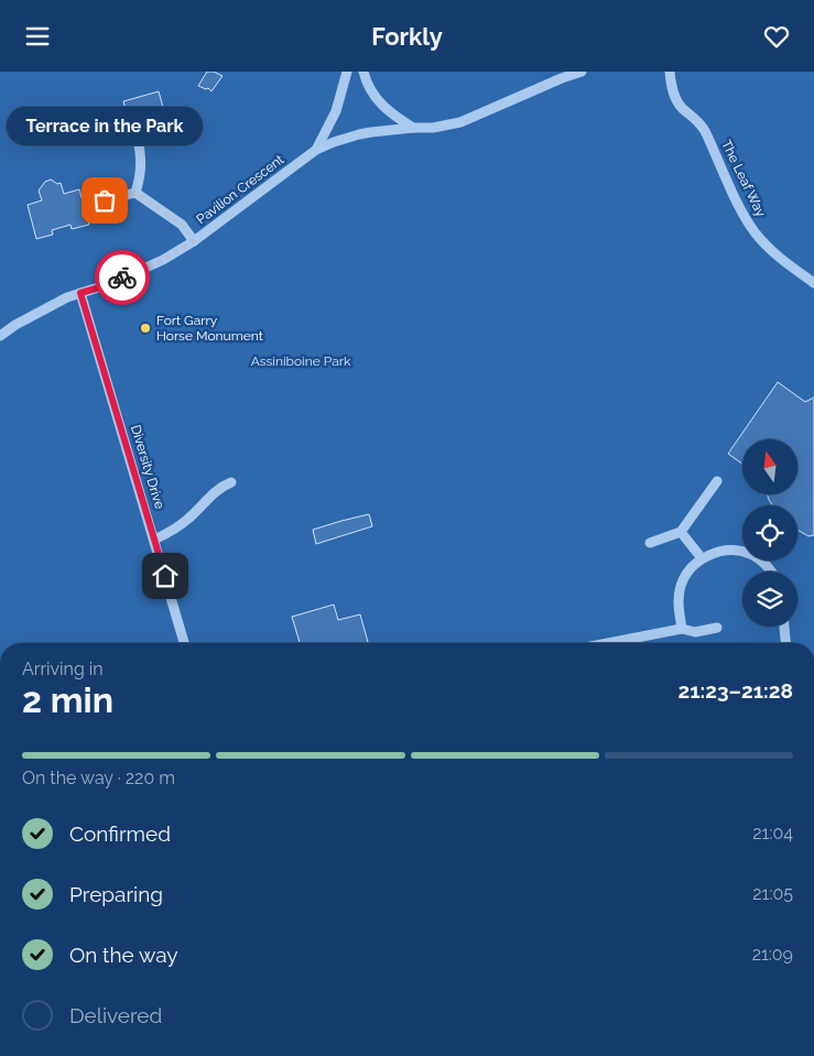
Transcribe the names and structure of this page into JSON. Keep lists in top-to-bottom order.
{
  "streets": {
    "street": ["The Leaf Way", "Pavilion Crescent", "Diversity Drive"]
  },
  "crossings": [
    ["Pavilion Crescent", "Diversity Drive"]
  ],
  "parks": ["Assiniboine Park"],
  "places": ["Terrace in the Park", "Fort Garry Horse Monument"],
  "north": "top",
  "page": {
    "header": "Forkly",
    "bubble": "Terrace in the Park",
    "heading": ["2 min", "Arriving in", "21:23–21:28"],
    "bar": "On the way · 220 m",
    "list": [
      ["Confirmed", "21:04"],
      ["Preparing", "21:05"],
      ["On the way", "21:09"],
      "Delivered"
    ]
  }
}
